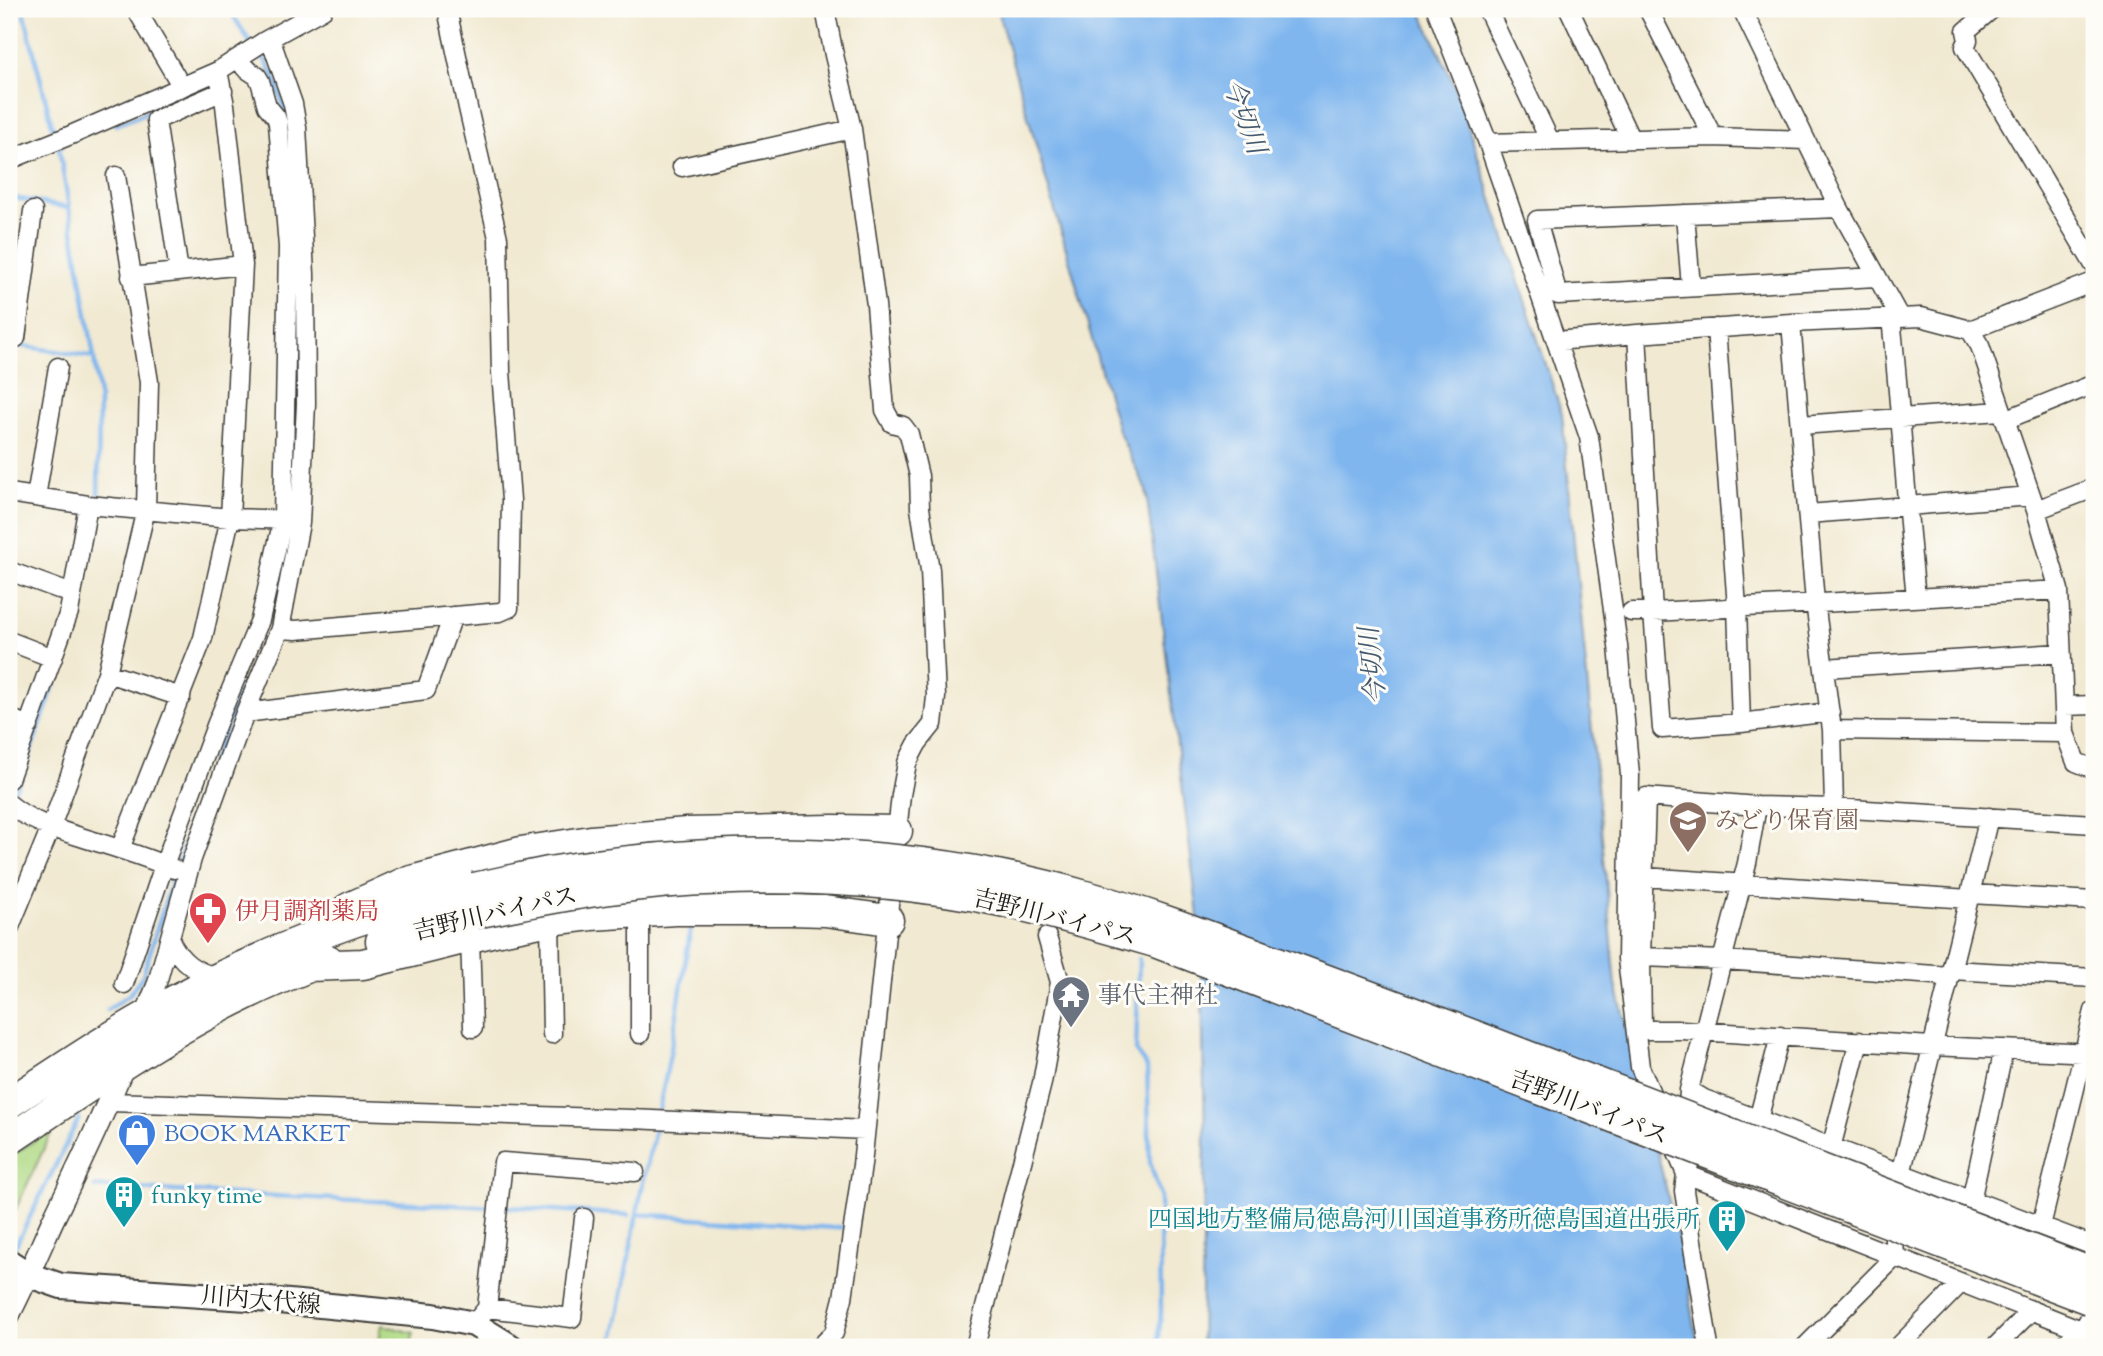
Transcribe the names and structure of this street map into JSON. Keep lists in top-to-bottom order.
{
  "streets": {
    "highway": ["吉野川バイパス"],
    "main road": ["川内大代線"]
  },
  "water": ["今切川"],
  "places": {
    "school or university": ["みどり保育園"],
    "pharmacy": ["伊月調剤薬局"],
    "temple": ["事代主神社"],
    "shop": ["BOOK MARKET"],
    "building": ["funky time", "四国地方整備局徳島河川国道事務所徳島国道出張所"]
  }
}
